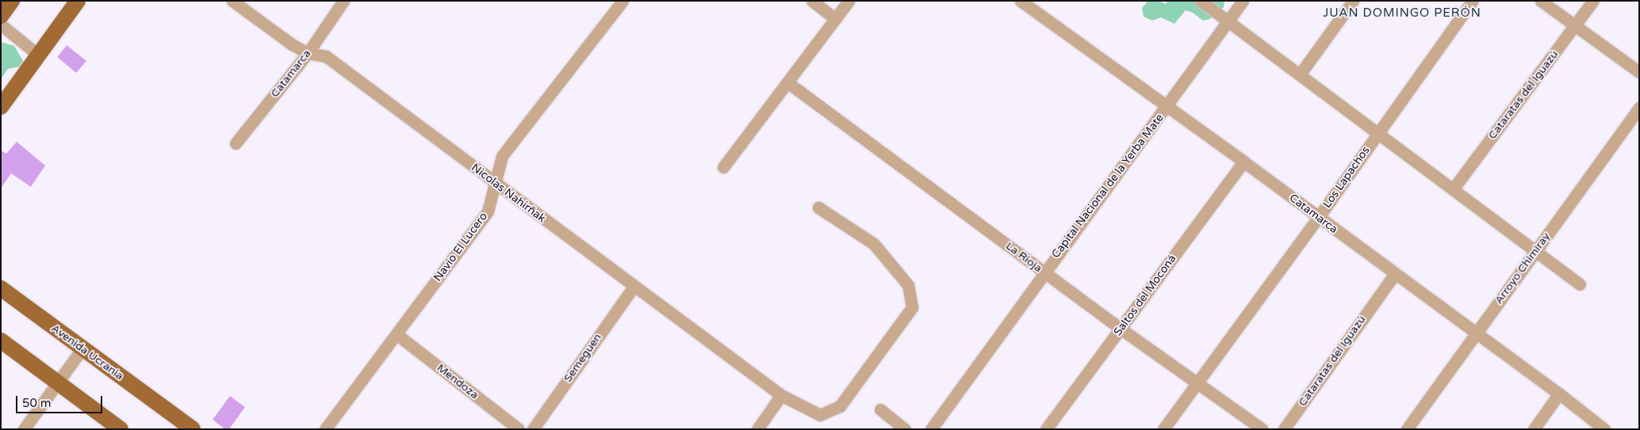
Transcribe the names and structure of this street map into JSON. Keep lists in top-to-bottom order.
{
  "streets": {
    "main road": ["Avenida Ucrania"],
    "street": [
      "Catamarca",
      "Cataratas del Iguazú",
      "Los Lapachos",
      "Capital Nacional de la Yerba Mate",
      "Nicolas Nahirñak",
      "Navio El Lucero",
      "La Rioja",
      "Arroyo Chimiray",
      "Saltos del Moconá",
      "Semeguen",
      "Mendoza"
    ]
  },
  "crossings": [
    ["Catamarca", "Cataratas del Iguazú"],
    ["Catamarca", "Los Lapachos"],
    ["Catamarca", "Capital Nacional de la Yerba Mate"],
    ["Catamarca", "Nicolas Nahirñak"],
    ["Catamarca", "Arroyo Chimiray"],
    ["Catamarca", "Saltos del Moconá"],
    ["Los Lapachos", "La Rioja"],
    ["Capital Nacional de la Yerba Mate", "La Rioja"],
    ["Nicolas Nahirñak", "Navio El Lucero"],
    ["Nicolas Nahirñak", "Semeguen"],
    ["Navio El Lucero", "Mendoza"],
    ["La Rioja", "Saltos del Moconá"]
  ],
  "districts": ["JUAN DOMINGO PERÓN"],
  "scale_bar": "50 m"
}
